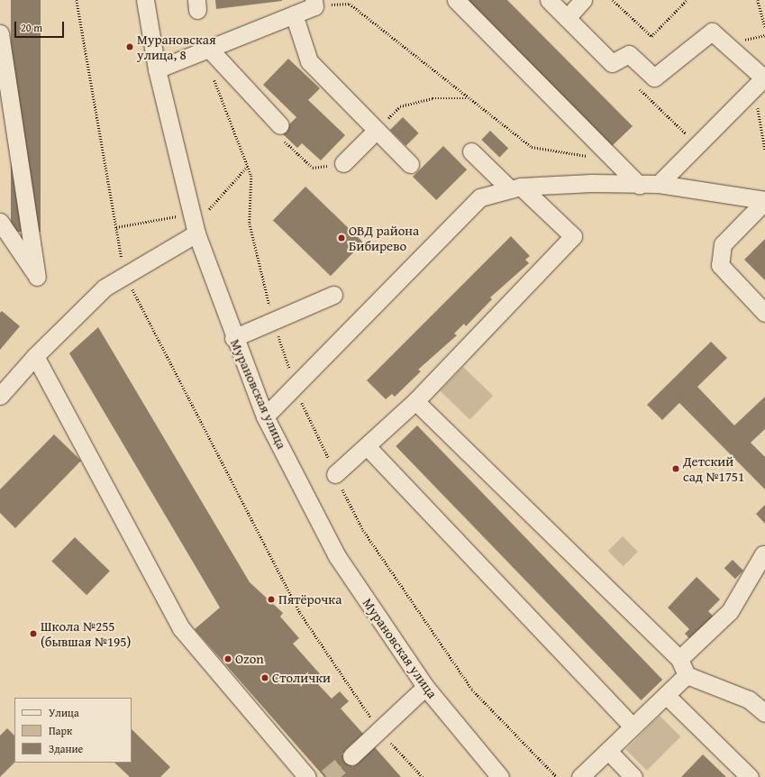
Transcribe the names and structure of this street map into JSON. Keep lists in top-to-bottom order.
{
  "streets": {
    "street": ["Мурановская улица"]
  },
  "places": [
    "Мурановская улица, 8",
    "ОВД района Бибирево",
    "Детский сад №1751",
    "Пятёрочка",
    "Школа №255 (бывшая №195)",
    "Ozon",
    "Столички"
  ],
  "legend": ["Улица", "Парк", "Здание"],
  "scale_bar": "20 m"
}
